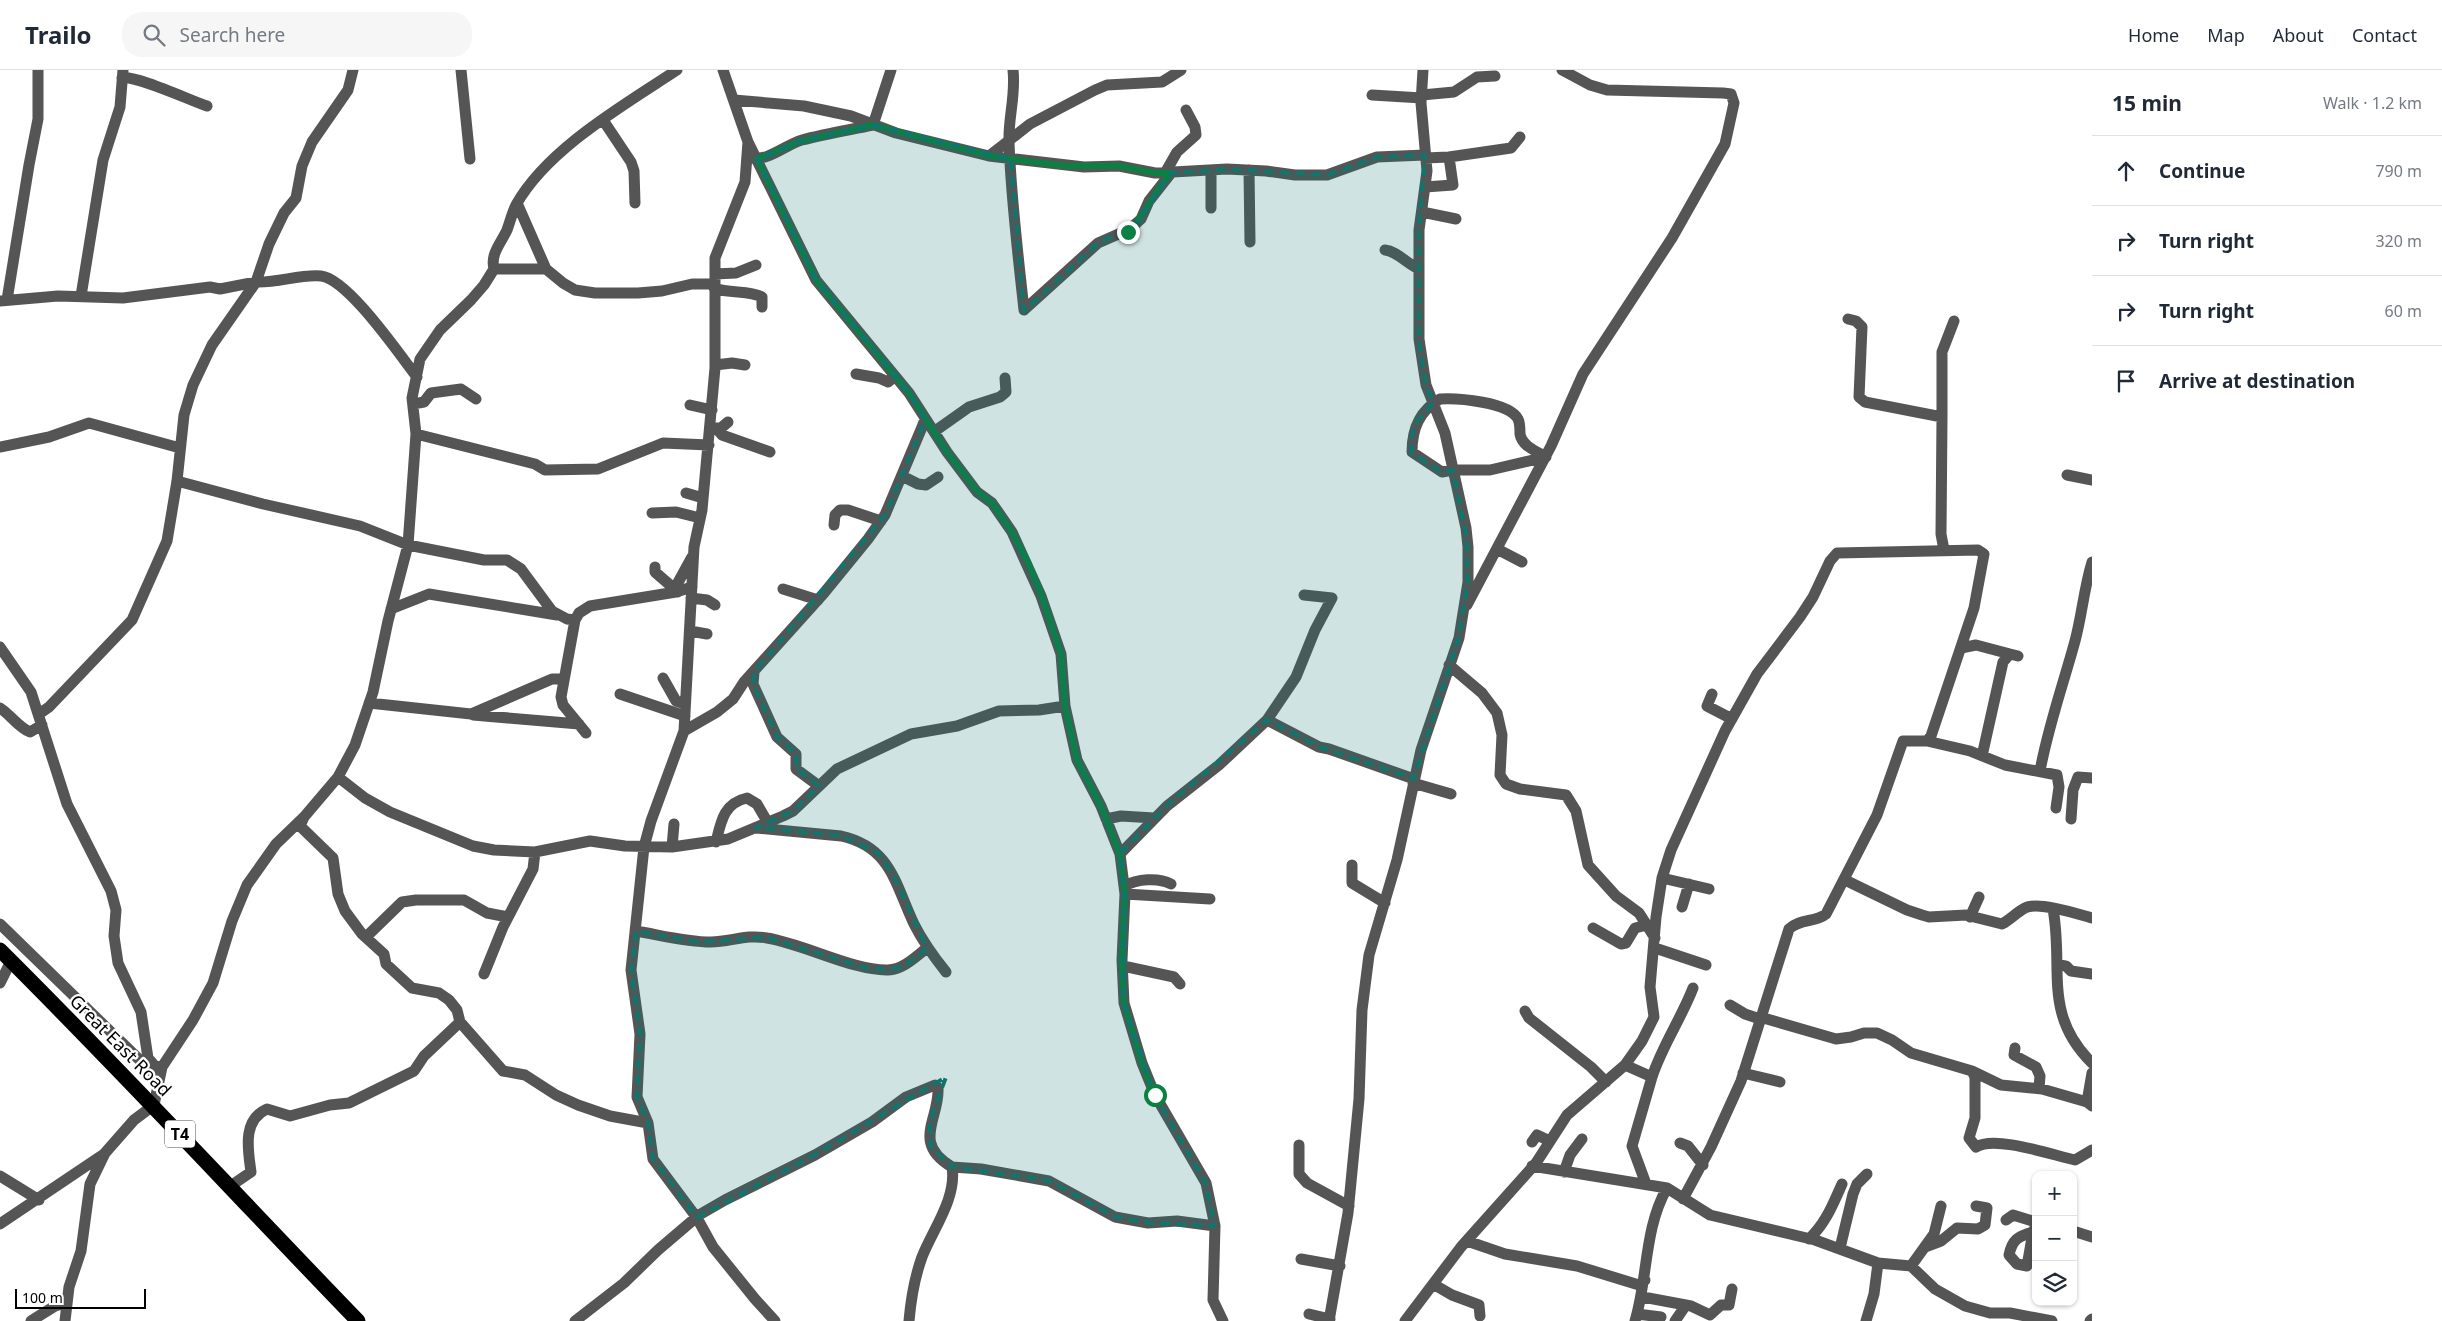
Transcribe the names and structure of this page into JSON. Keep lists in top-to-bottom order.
{
  "streets": {
    "highway": ["Great East Road", "T4"]
  },
  "scale_bar": "100 m",
  "page": {
    "header": "Trailo",
    "search": "Search here",
    "nav": [
      "Home",
      "Map",
      "About",
      "Contact"
    ],
    "heading": ["15 min", "Walk · 1.2 km"],
    "list": [
      ["Continue", "790 m"],
      ["Turn right", "320 m"],
      ["Turn right", "60 m"],
      "Arrive at destination"
    ],
    "map_buttons": ["+", "−"],
    "scale": "100 m"
  }
}
